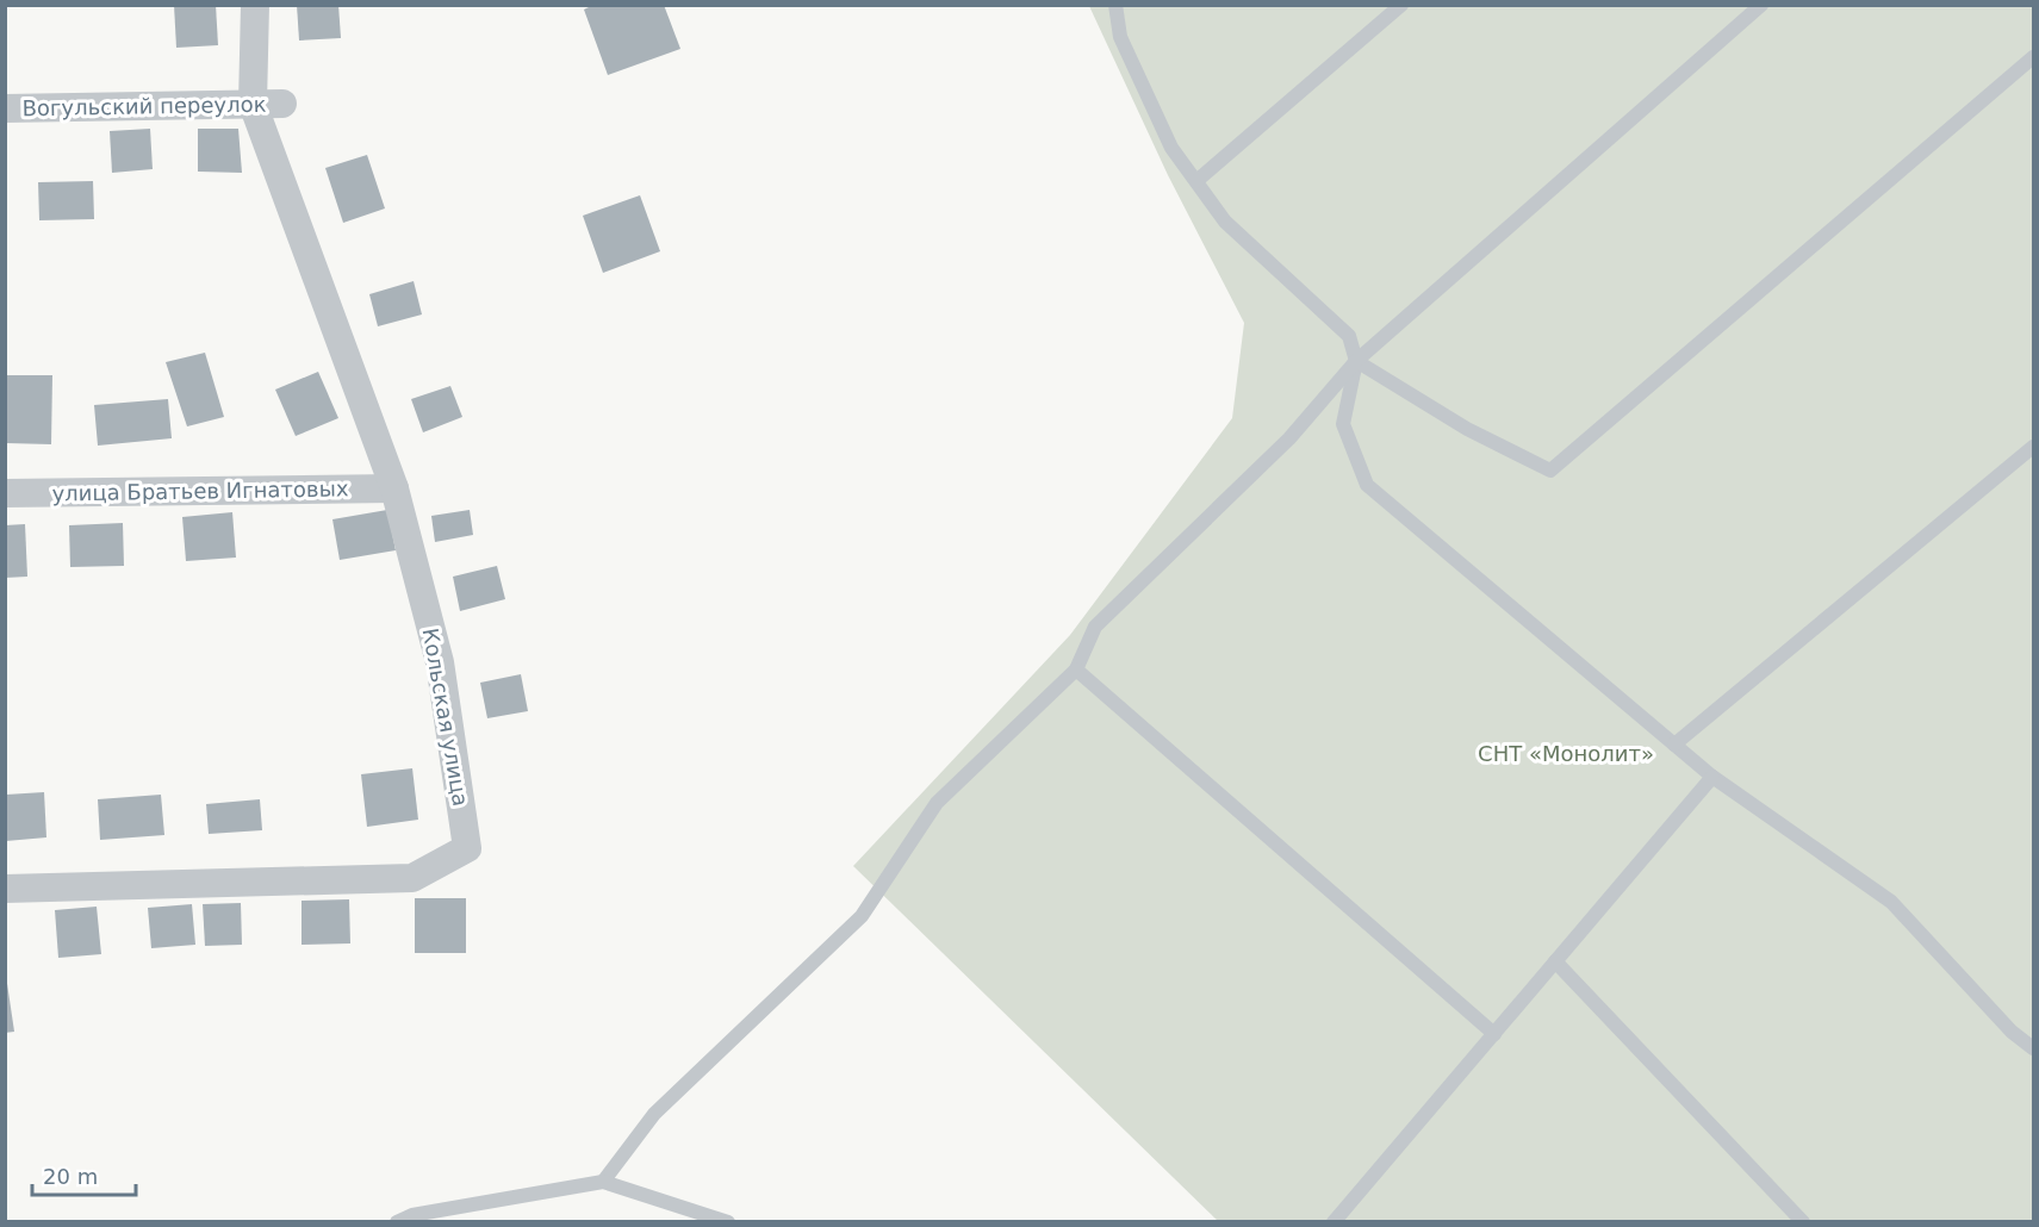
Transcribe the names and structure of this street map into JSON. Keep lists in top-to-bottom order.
{
  "streets": {
    "street": ["Вогульский переулок", "улица Братьев Игнатовых", "Кольская улица"]
  },
  "crossings": [
    ["Вогульский переулок", "Кольская улица"],
    ["улица Братьев Игнатовых", "Кольская улица"]
  ],
  "parks": ["СНТ «Монолит»"],
  "scale_bar": "20 m"
}
